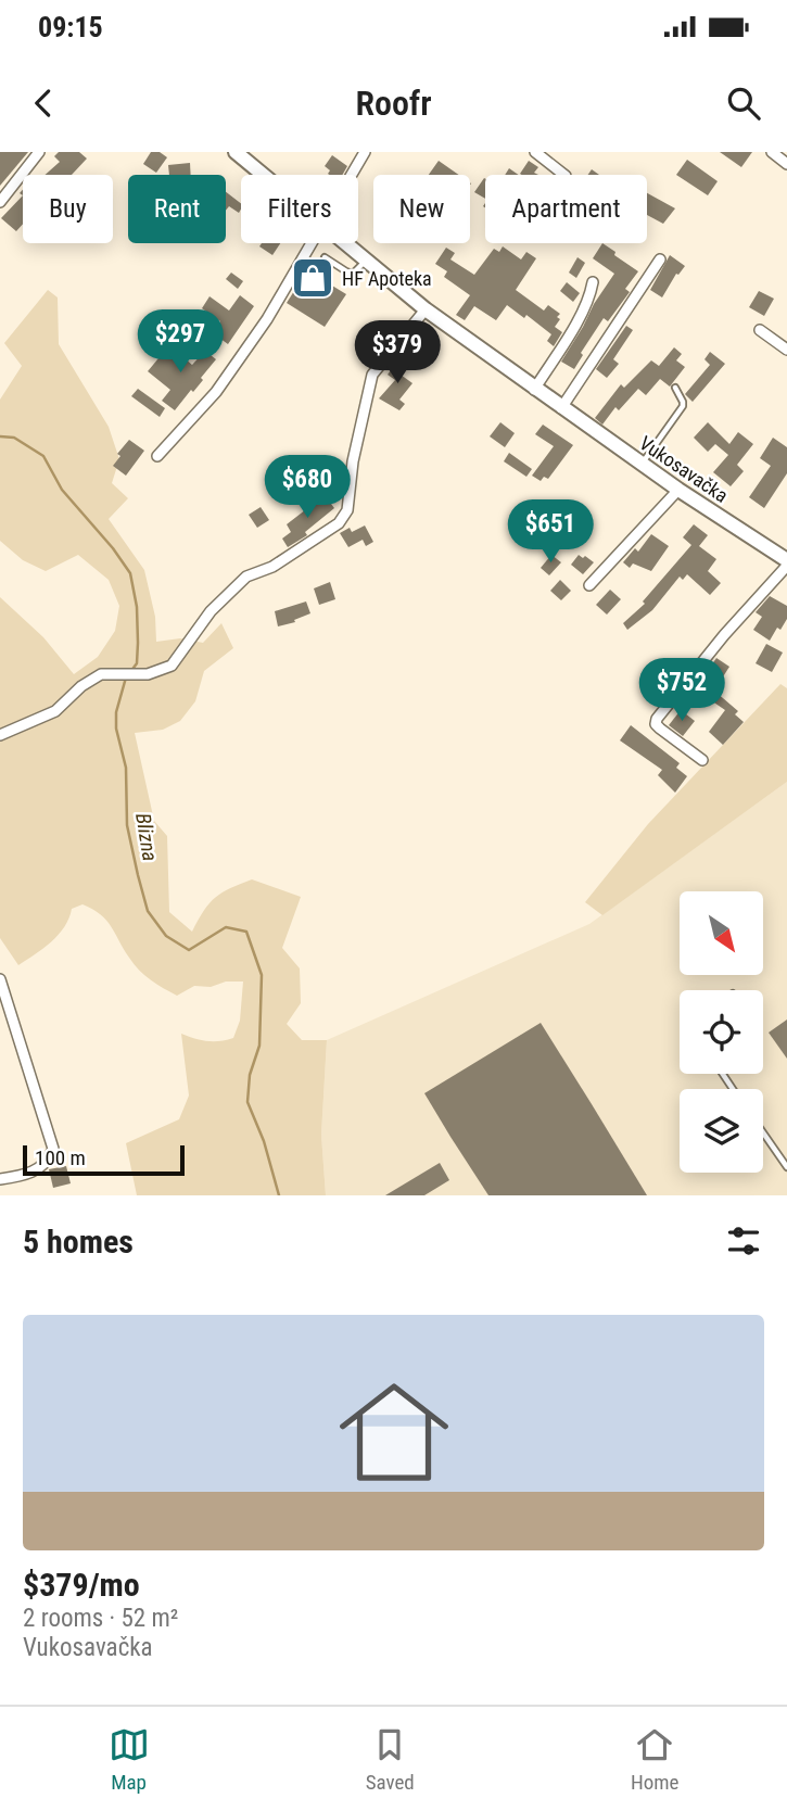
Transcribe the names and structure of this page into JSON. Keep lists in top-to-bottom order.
{
  "streets": {
    "main road": ["Vukosavačka"]
  },
  "water": ["Blizna"],
  "places": {
    "shop": ["HF Apoteka"]
  },
  "scale_bar": "100 m",
  "north": "bottom right",
  "page": {
    "status": "09:15",
    "header": "Roofr",
    "chip": [
      "Buy",
      "Rent",
      "Filters",
      "New",
      "Apartment"
    ],
    "price": [
      "$297",
      "$379",
      "$680",
      "$651",
      "$752"
    ],
    "scale": "100 m",
    "heading": "5 homes",
    "list": [
      {
        "name": "$379/mo",
        "note": "2 rooms · 52 m² · Vukosavačka"
      }
    ],
    "tabs": ["Map", "Saved", "Home"]
  }
}
